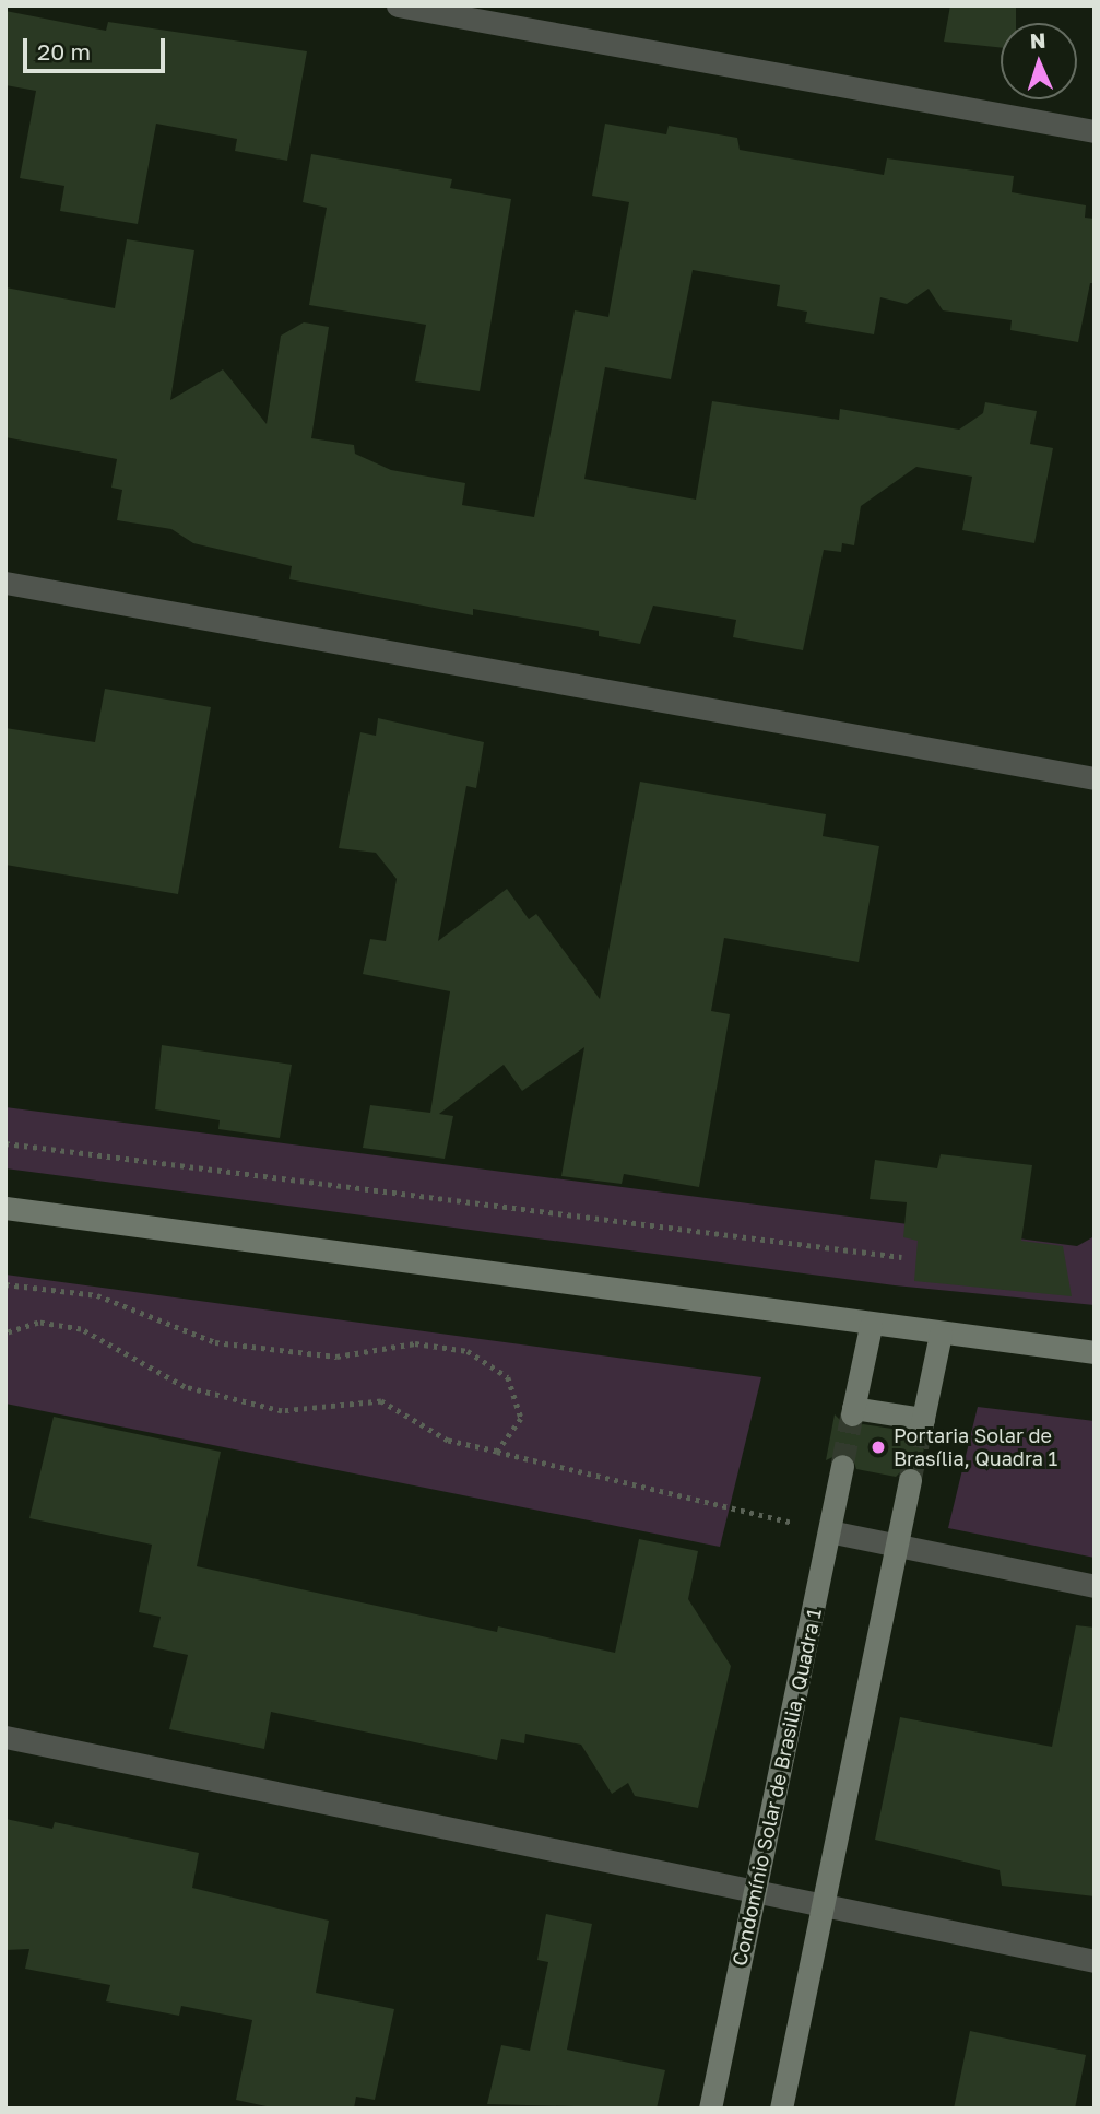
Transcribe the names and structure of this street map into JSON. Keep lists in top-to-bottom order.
{
  "streets": {
    "street": ["Condomínio Solar de Brasilia, Quadra 1"]
  },
  "places": ["Portaria Solar de Brasília, Quadra 1"],
  "scale_bar": "20 m",
  "north": "top"
}
